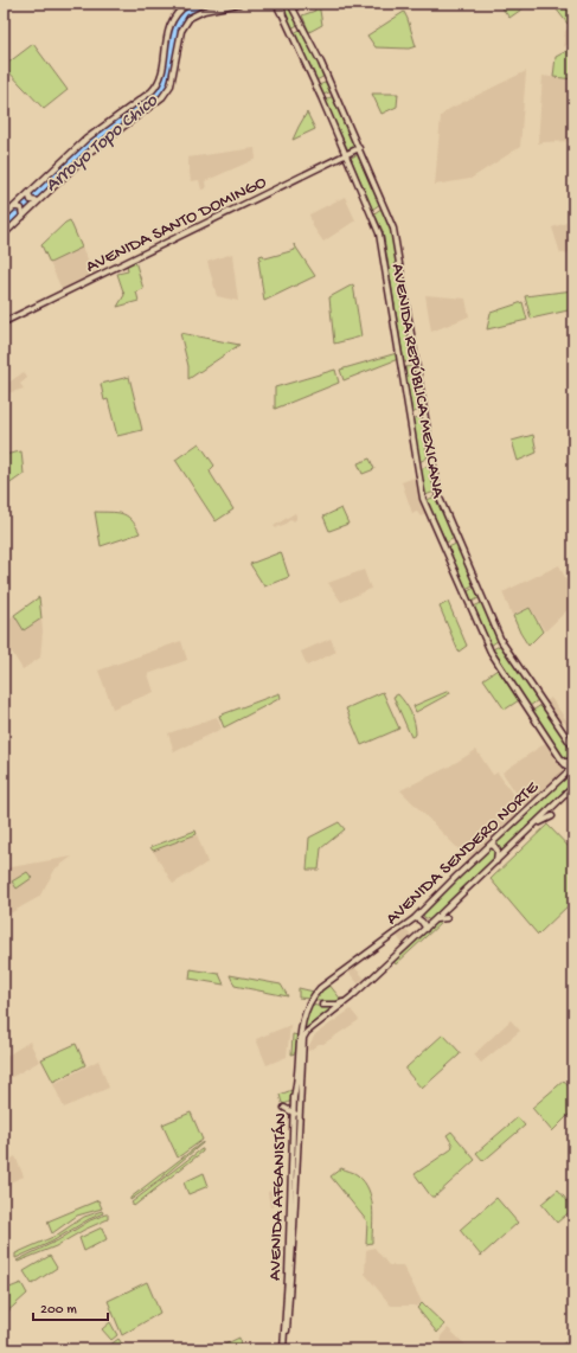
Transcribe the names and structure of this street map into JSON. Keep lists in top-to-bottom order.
{
  "streets": {
    "main road": [
      "AVENIDA SANTO DOMINGO",
      "AVENIDA REPÚBLICA MEXICANA",
      "AVENIDA SENDERO NORTE",
      "AVENIDA AFGANISTÁN"
    ]
  },
  "crossings": [
    ["AVENIDA SANTO DOMINGO", "AVENIDA REPÚBLICA MEXICANA"],
    ["AVENIDA REPÚBLICA MEXICANA", "AVENIDA SENDERO NORTE"],
    ["AVENIDA SENDERO NORTE", "AVENIDA AFGANISTÁN"]
  ],
  "water": ["Arroyo Topo Chico"],
  "scale_bar": "200 m"
}
